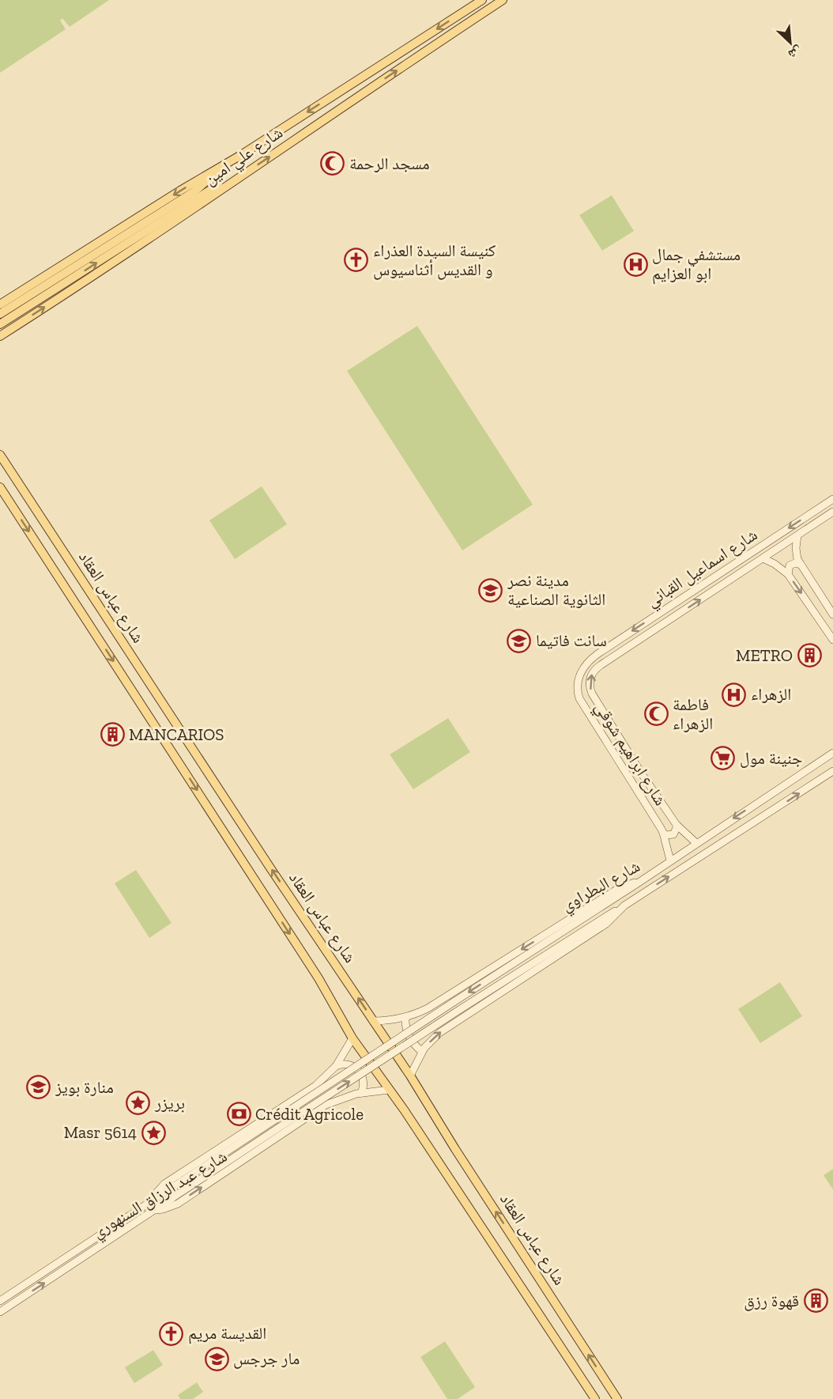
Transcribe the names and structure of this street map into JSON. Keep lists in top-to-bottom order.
{
  "streets": {
    "main road": ["شارع علي امين", "شارع عباس العقاد"],
    "street": [
      "شارع اسماعيل القباني",
      "شارع ابراهيم شوقي",
      "شارع البطراوي",
      "شارع عبد الرزاق السنهوري"
    ]
  },
  "crossings": [
    ["شارع اسماعيل القباني", "شارع ابراهيم شوقي"],
    ["شارع عباس العقاد", "شارع البطراوي"],
    ["شارع عباس العقاد", "شارع عبد الرزاق السنهوري"],
    ["شارع ابراهيم شوقي", "شارع البطراوي"]
  ],
  "places": {
    "mosque": ["مسجد الرحمة", "فاطمة الزهراء"],
    "church": ["كنيسة السيدة العذراء و القديس أثناسيوس", "القديسة مريم"],
    "hospital": ["مستشفي جمال ابو العزايم", "الزهراء"],
    "school or university": [
      "مدينة نصر الثانوية الصناعية",
      "سانت فاتيما",
      "منارة بويز",
      "مار جرجس"
    ],
    "building": ["METRO", "MANCARIOS", "قهوة رزق"],
    "supermarket": ["جنينة مول"],
    "place": ["بريزر", "Masr 5614"],
    "bank": ["Crédit Agricole"]
  },
  "north": "bottom right"
}
